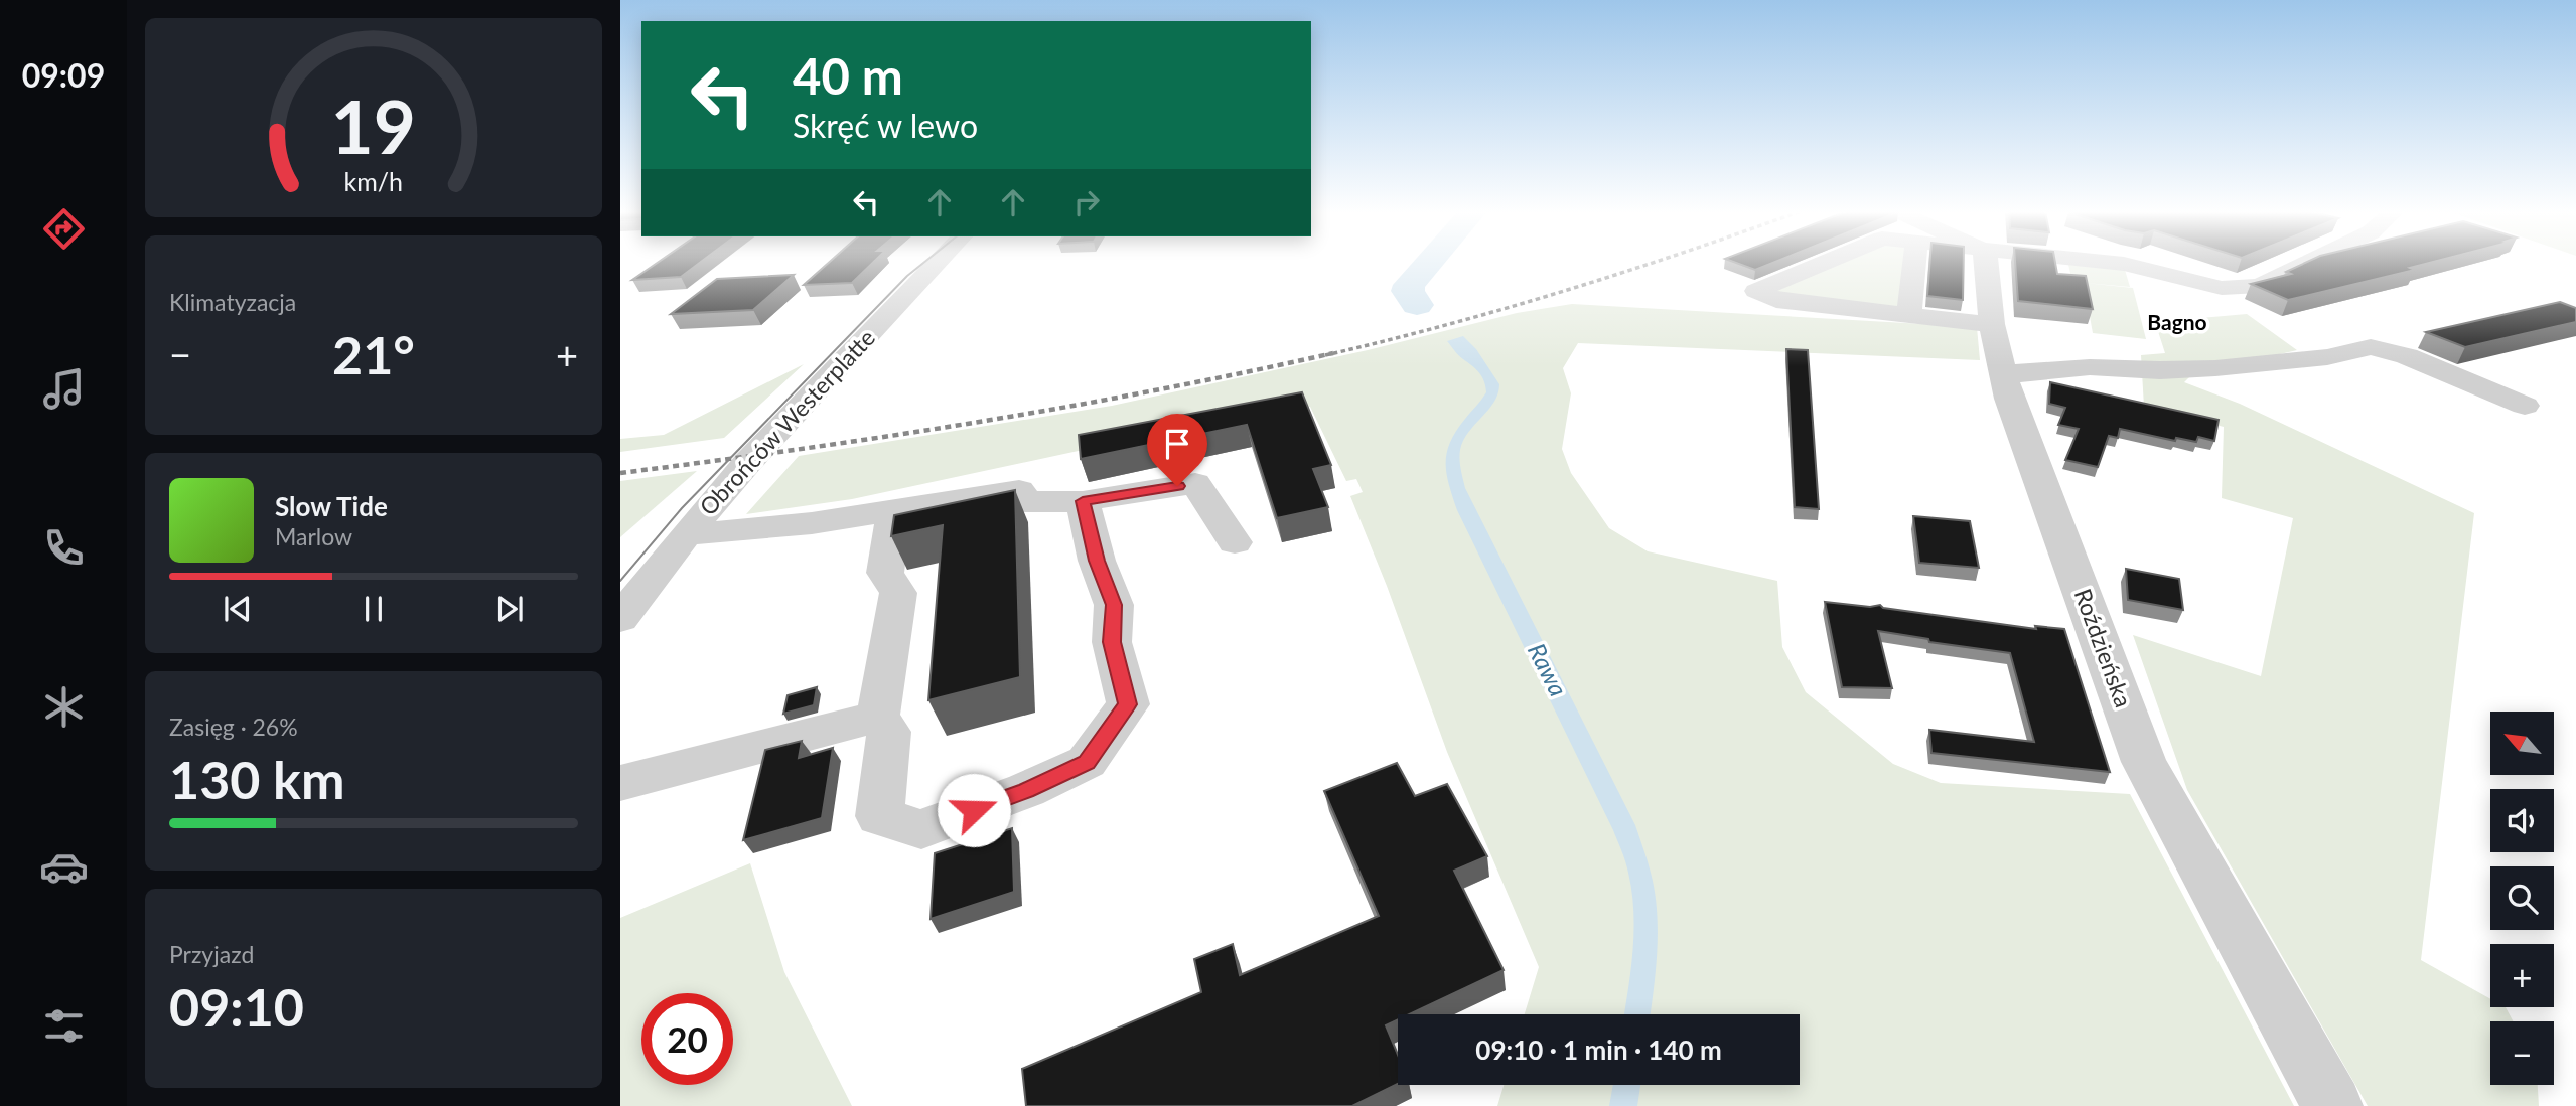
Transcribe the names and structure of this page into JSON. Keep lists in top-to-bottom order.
{
  "streets": {
    "street": ["Obrońców Westerplatte", "Roździeńska"]
  },
  "districts": ["Bagno"],
  "water": ["Rawa"],
  "north": "top left",
  "page": {
    "tabs": "09:09",
    "turn": ["40 m", "Skręć w lewo"],
    "tile": [
      "Klimatyzacja",
      ["Zasięg · 26%", "130 km"],
      ["Przyjazd", "09:10"]
    ],
    "heat": ["−", "21°", "+"],
    "song": ["Slow Tide", "Marlow"],
    "map_buttons": ["+", "−"],
    "limit": "20",
    "trip": "09:10 · 1 min · 140 m",
    "gauge": ["19", "km/h"]
  }
}
